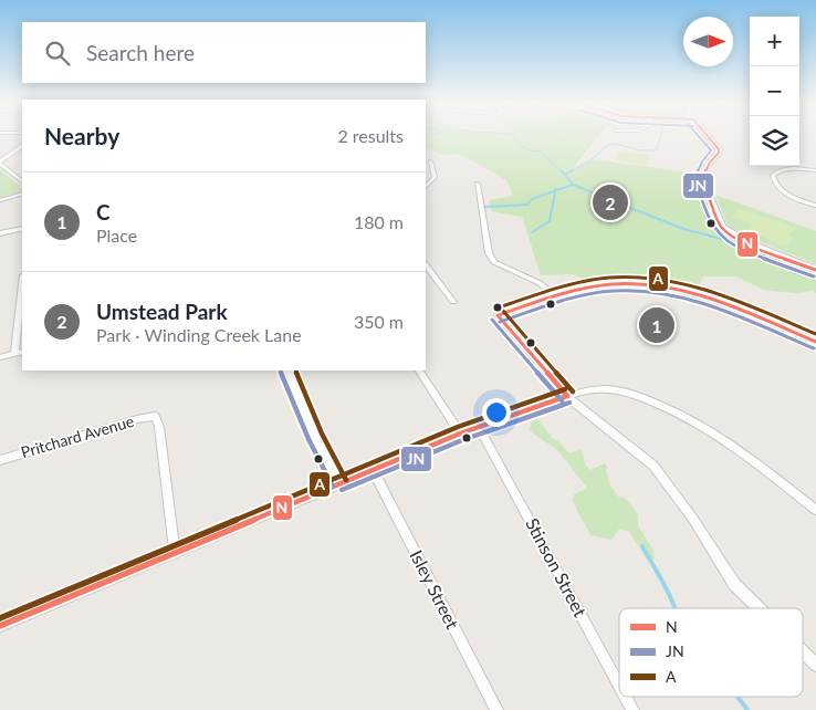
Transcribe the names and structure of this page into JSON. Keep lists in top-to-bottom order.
{
  "streets": {
    "street": ["Pritchard Avenue", "Stinson Street", "Isley Street"]
  },
  "lines": ["transit line N", "transit line JN", "transit line A"],
  "legend": ["N", "JN", "A"],
  "north": "right",
  "page": {
    "map_buttons": ["+", "−"],
    "search": "Search here",
    "heading": ["Nearby", "2 results"],
    "list": [
      {
        "mark": "1",
        "name": "C",
        "note": "Place",
        "value": "180 m"
      },
      {
        "mark": "2",
        "name": "Umstead Park",
        "note": "Park · Winding Creek Lane",
        "value": "350 m"
      }
    ],
    "pins": ["2", "1"]
  }
}
